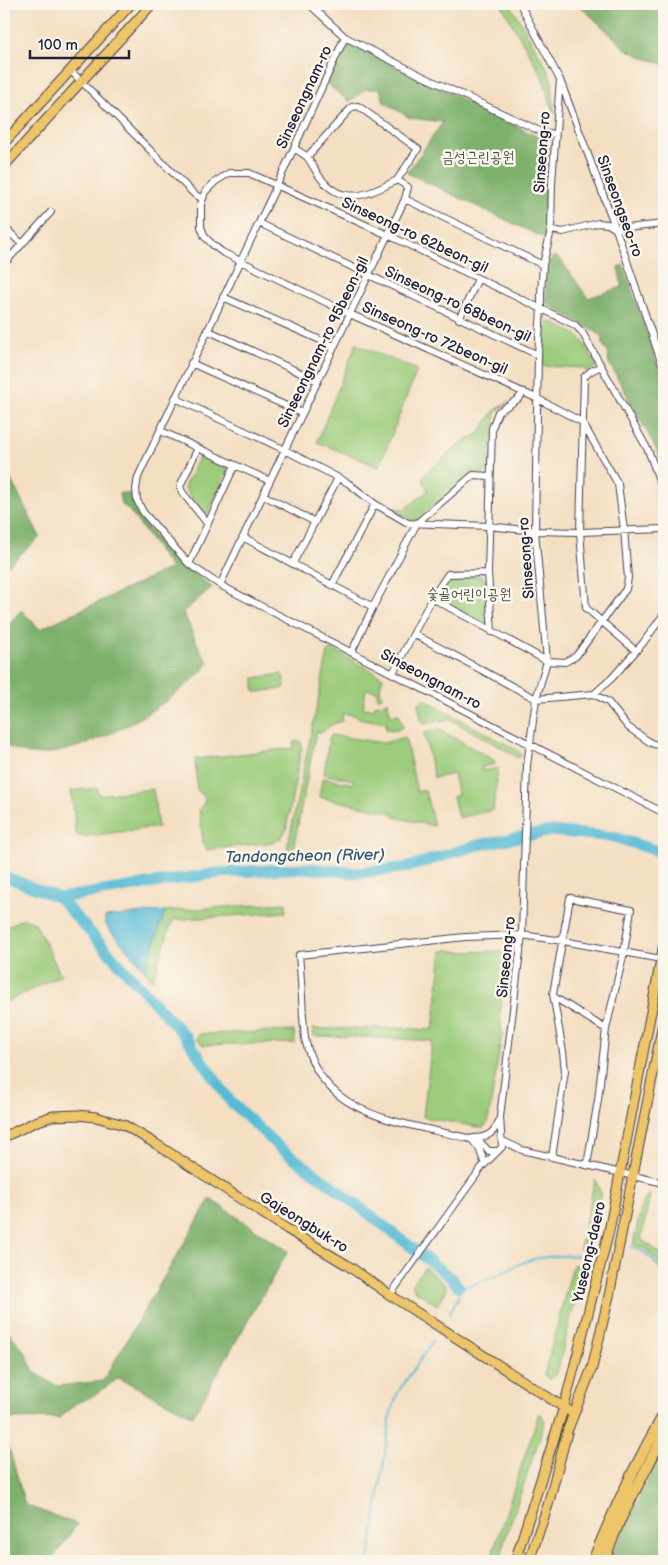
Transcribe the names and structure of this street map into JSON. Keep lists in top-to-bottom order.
{
  "streets": {
    "main road": ["Gajeongbuk-ro", "Yuseong-daero"],
    "street": [
      "Sinseongnam-ro",
      "Sinseong-ro",
      "Sinseongseo-ro",
      "Sinseong-ro 62beon-gil",
      "Sinseong-ro 68beon-gil",
      "Sinseong-ro 72beon-gil",
      "Sinseongnam-ro 95beon-gil"
    ]
  },
  "crossings": [
    ["Sinseongnam-ro", "Sinseong-ro"],
    ["Sinseongnam-ro", "Sinseong-ro 62beon-gil"],
    ["Sinseongnam-ro", "Sinseong-ro 68beon-gil"],
    ["Sinseongnam-ro", "Sinseong-ro 72beon-gil"],
    ["Sinseongnam-ro", "Sinseongnam-ro 95beon-gil"],
    ["Sinseong-ro", "Sinseongseo-ro"],
    ["Sinseong-ro", "Sinseong-ro 62beon-gil"],
    ["Sinseong-ro", "Sinseong-ro 68beon-gil"],
    ["Sinseong-ro", "Sinseong-ro 72beon-gil"],
    ["Sinseong-ro 62beon-gil", "Sinseongnam-ro 95beon-gil"],
    ["Sinseong-ro 68beon-gil", "Sinseongnam-ro 95beon-gil"],
    ["Sinseong-ro 72beon-gil", "Sinseongnam-ro 95beon-gil"],
    ["Gajeongbuk-ro", "Yuseong-daero"]
  ],
  "water": ["Tandongcheon (River)"],
  "parks": ["금성근린공원", "숯골어린이공원"],
  "scale_bar": "100 m"
}
